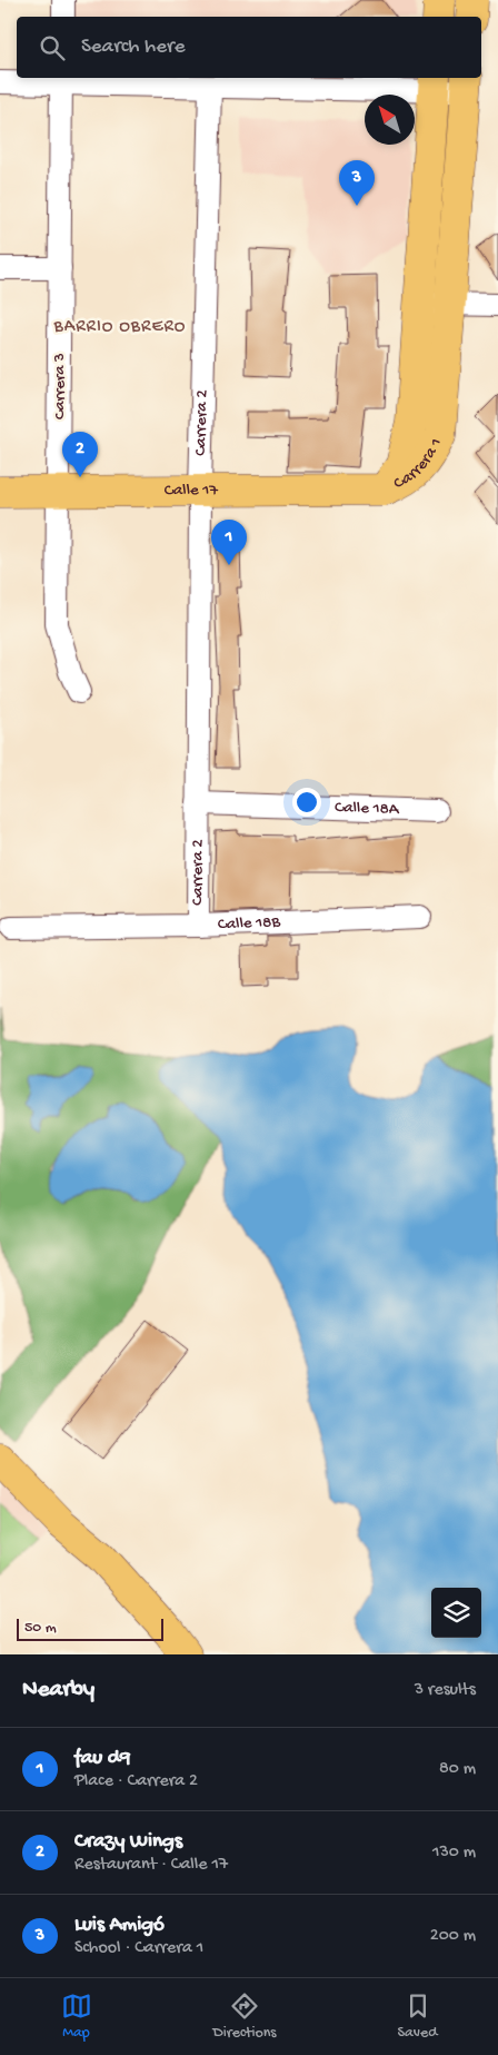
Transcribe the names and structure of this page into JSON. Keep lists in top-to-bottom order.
{
  "streets": {
    "highway": ["Carrera 1", "Calle 17"],
    "street": [
      "Carrera 3",
      "Carrera 2",
      "Calle 18A",
      "Calle 18B"
    ]
  },
  "crossings": [
    ["Carrera 3", "Calle 17"],
    ["Carrera 2", "Calle 17"],
    ["Carrera 2", "Calle 18A"],
    ["Carrera 2", "Calle 18B"],
    ["Carrera 1", "Calle 17"]
  ],
  "districts": ["BARRIO OBRERO"],
  "scale_bar": "50 m",
  "north": "top left",
  "page": {
    "search": "Search here",
    "pins": ["3", "2", "1"],
    "scale": "50 m",
    "heading": ["Nearby", "3 results"],
    "list": [
      {
        "mark": "1",
        "name": "fau d9",
        "note": "Place · Carrera 2",
        "value": "80 m"
      },
      {
        "mark": "2",
        "name": "Crazy Wings",
        "note": "Restaurant · Calle 17",
        "value": "130 m"
      },
      {
        "mark": "3",
        "name": "Luis Amigó",
        "note": "School · Carrera 1",
        "value": "200 m"
      }
    ],
    "nav": ["Map", "Directions", "Saved"]
  }
}
